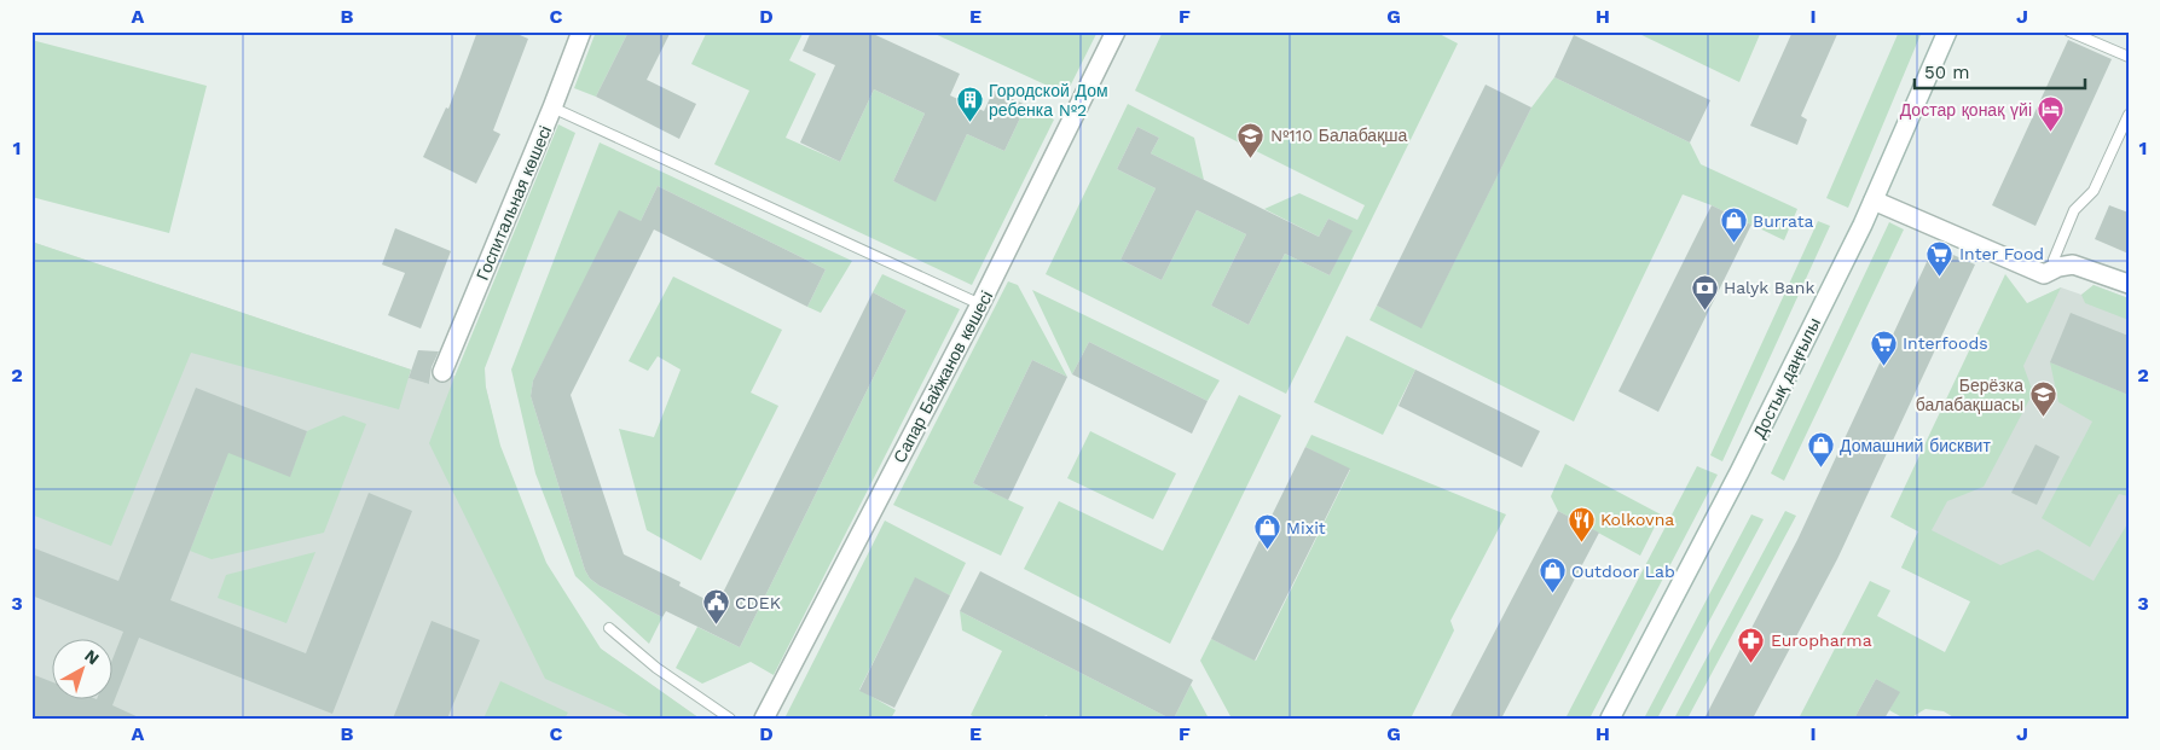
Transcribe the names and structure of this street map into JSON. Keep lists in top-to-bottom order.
{
  "streets": {
    "street": ["Госпитальная көшесі", "Сапар Байжанов көшесі", "Достық даңғылы"]
  },
  "places": {
    "building": ["Городской Дом ребенка №2"],
    "hotel": ["Достар қонақ үйі"],
    "school or university": ["№110 Балабақша", "Берёзка балабақшасы"],
    "shop": [
      "Burrata",
      "Домашний бисквит",
      "Mixit",
      "Outdoor Lab"
    ],
    "supermarket": ["Inter Food", "Interfoods"],
    "bank": ["Halyk Bank"],
    "restaurant": ["Kolkovna"],
    "public building": ["CDEK"],
    "pharmacy": ["Europharma"]
  },
  "scale_bar": "50 m",
  "north": "top right",
  "grid": {
    "columns": [
      "A",
      "B",
      "C",
      "D",
      "E",
      "F",
      "G",
      "H",
      "I",
      "J"
    ],
    "rows": ["1", "2", "3"]
  }
}
